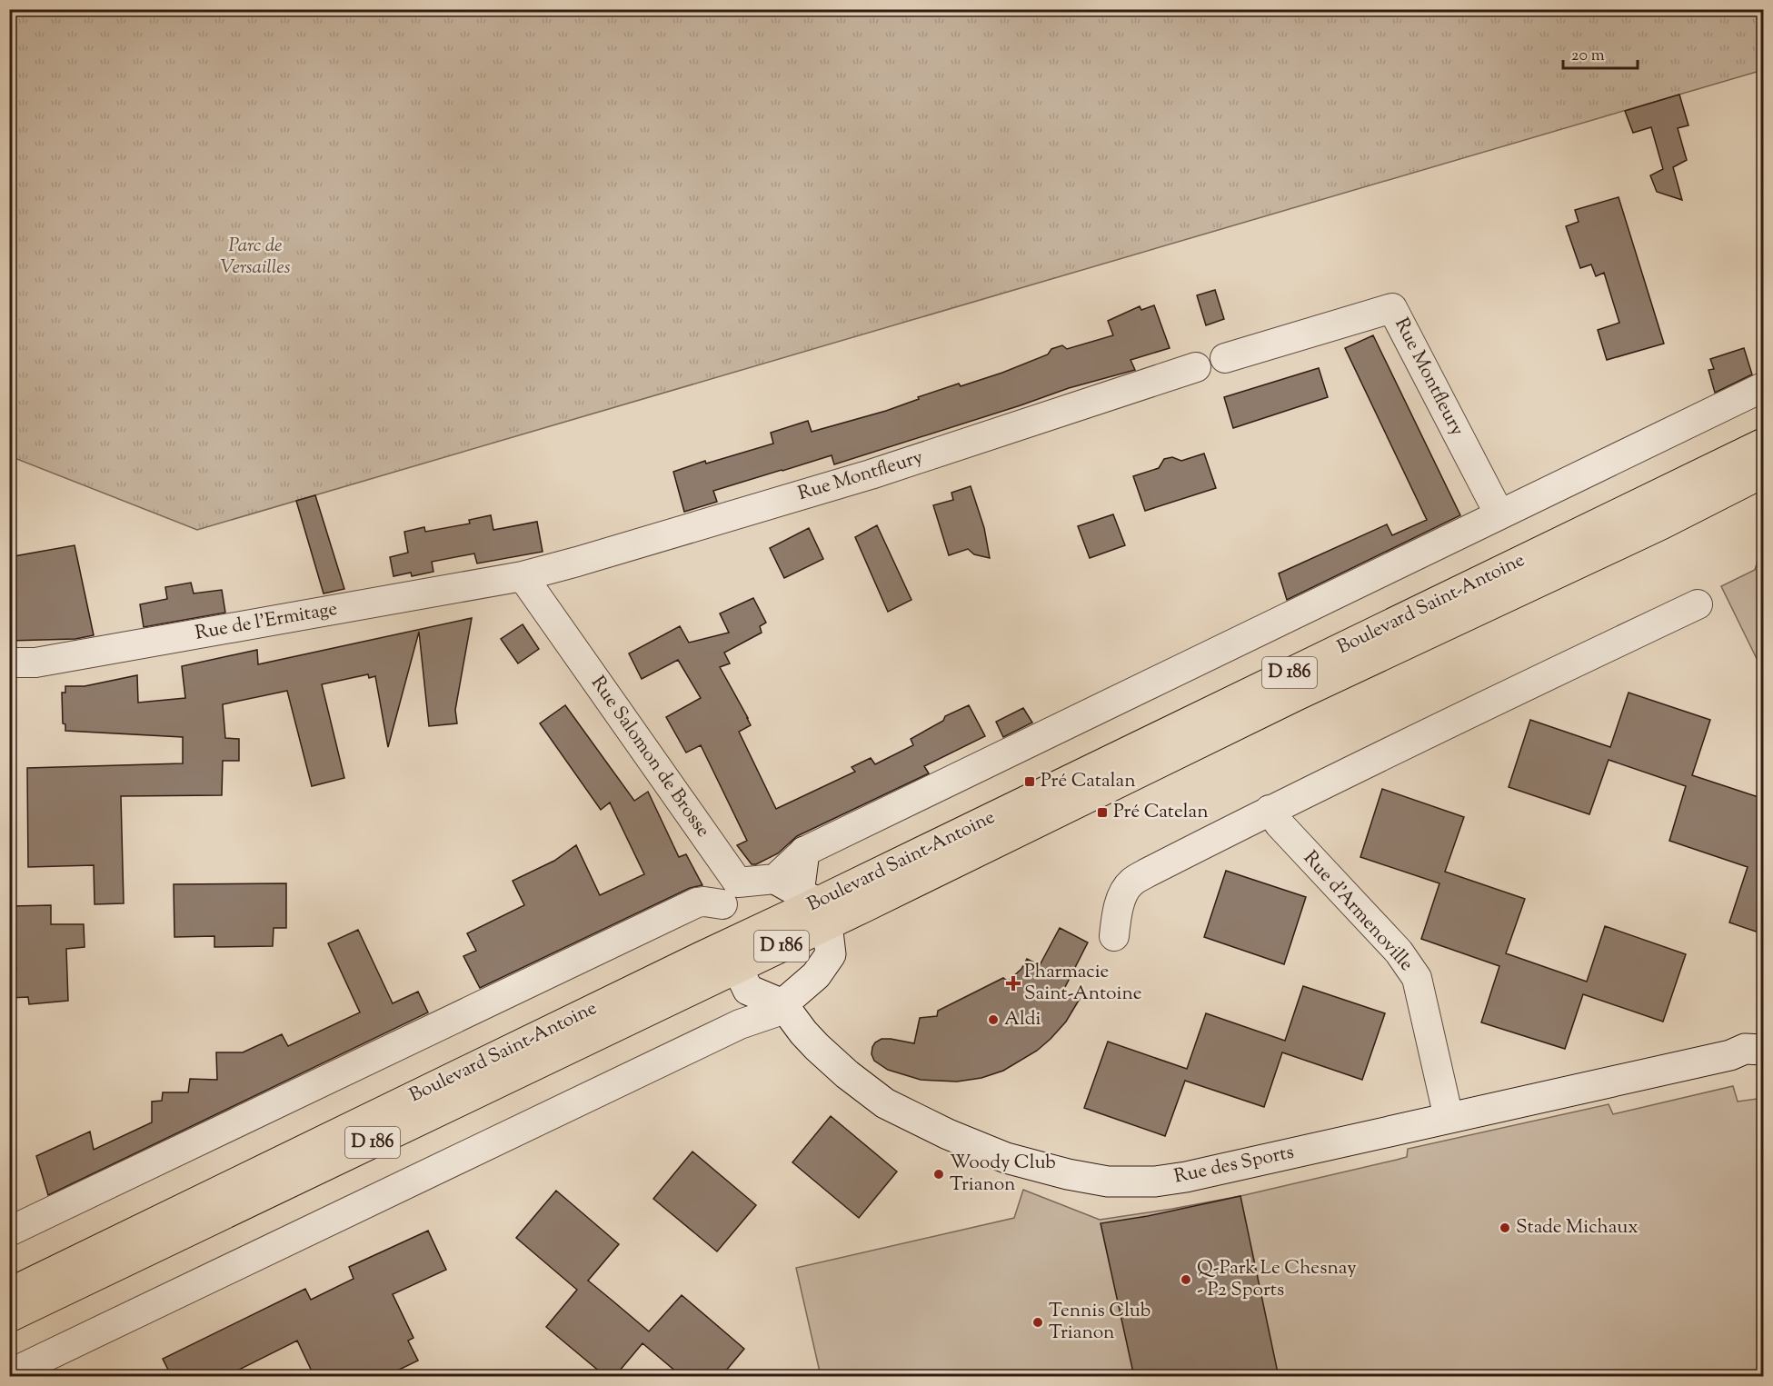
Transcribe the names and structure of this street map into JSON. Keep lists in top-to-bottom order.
{
  "streets": {
    "main road": ["Boulevard Saint-Antoine", "D 186", "Rue des Sports"],
    "street": [
      "Rue Montfleury",
      "Rue de l'Ermitage",
      "Rue Salomon de Brosse",
      "Rue d'Armenoville"
    ]
  },
  "crossings": [
    ["Rue Montfleury", "Rue de l'Ermitage"],
    ["Rue Montfleury", "Rue Salomon de Brosse"],
    ["Boulevard Saint-Antoine", "Rue Salomon de Brosse"],
    ["Boulevard Saint-Antoine", "Rue des Sports"],
    ["Rue de l'Ermitage", "Rue Salomon de Brosse"],
    ["Rue d'Armenoville", "Rue des Sports"]
  ],
  "parks": ["Parc de Versailles"],
  "places": {
    "transit": ["Pré Catalan", "Pré Catelan"],
    "health": ["Pharmacie Saint-Antoine"],
    "other": [
      "Aldi",
      "Woody Club Trianon",
      "Stade Michaux",
      "Q-Park Le Chesnay - P2 Sports",
      "Tennis Club Trianon"
    ]
  },
  "scale_bar": "20 m"
}
